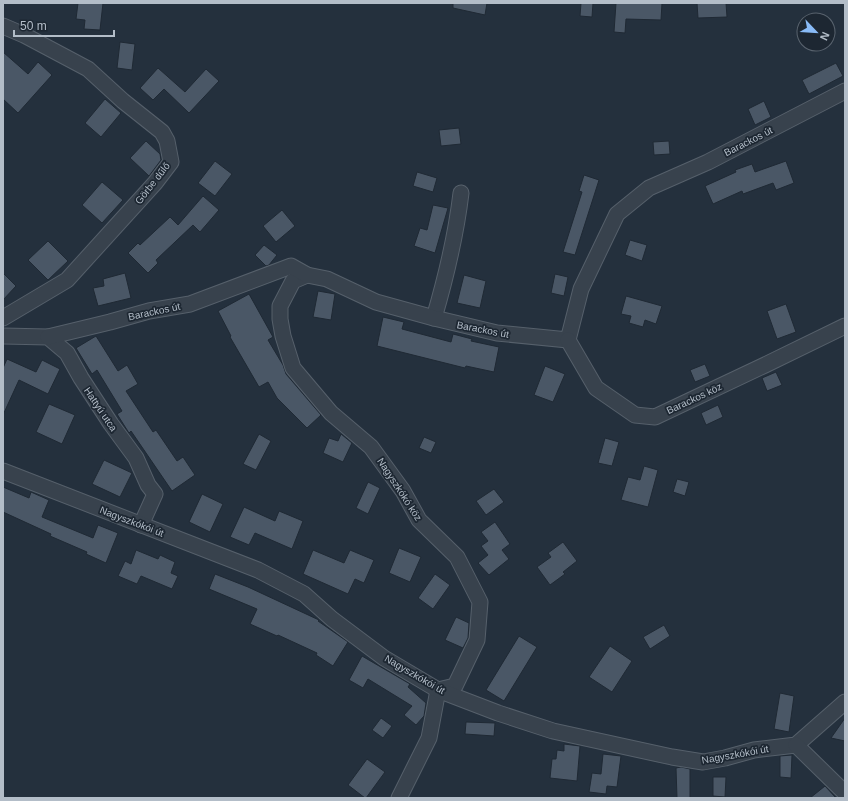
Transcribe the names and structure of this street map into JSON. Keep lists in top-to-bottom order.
{
  "streets": {
    "street": [
      "Barackos út",
      "Görbe dűlő",
      "Barackos köz",
      "Hattyú utca",
      "Nagyszkókó köz",
      "Nagyszkókói út"
    ]
  },
  "crossings": [
    ["Barackos út", "Barackos köz"],
    ["Barackos út", "Hattyú utca"],
    ["Barackos út", "Nagyszkókó köz"],
    ["Hattyú utca", "Nagyszkókói út"],
    ["Nagyszkókó köz", "Nagyszkókói út"]
  ],
  "scale_bar": "50 m",
  "north": "bottom right"
}
